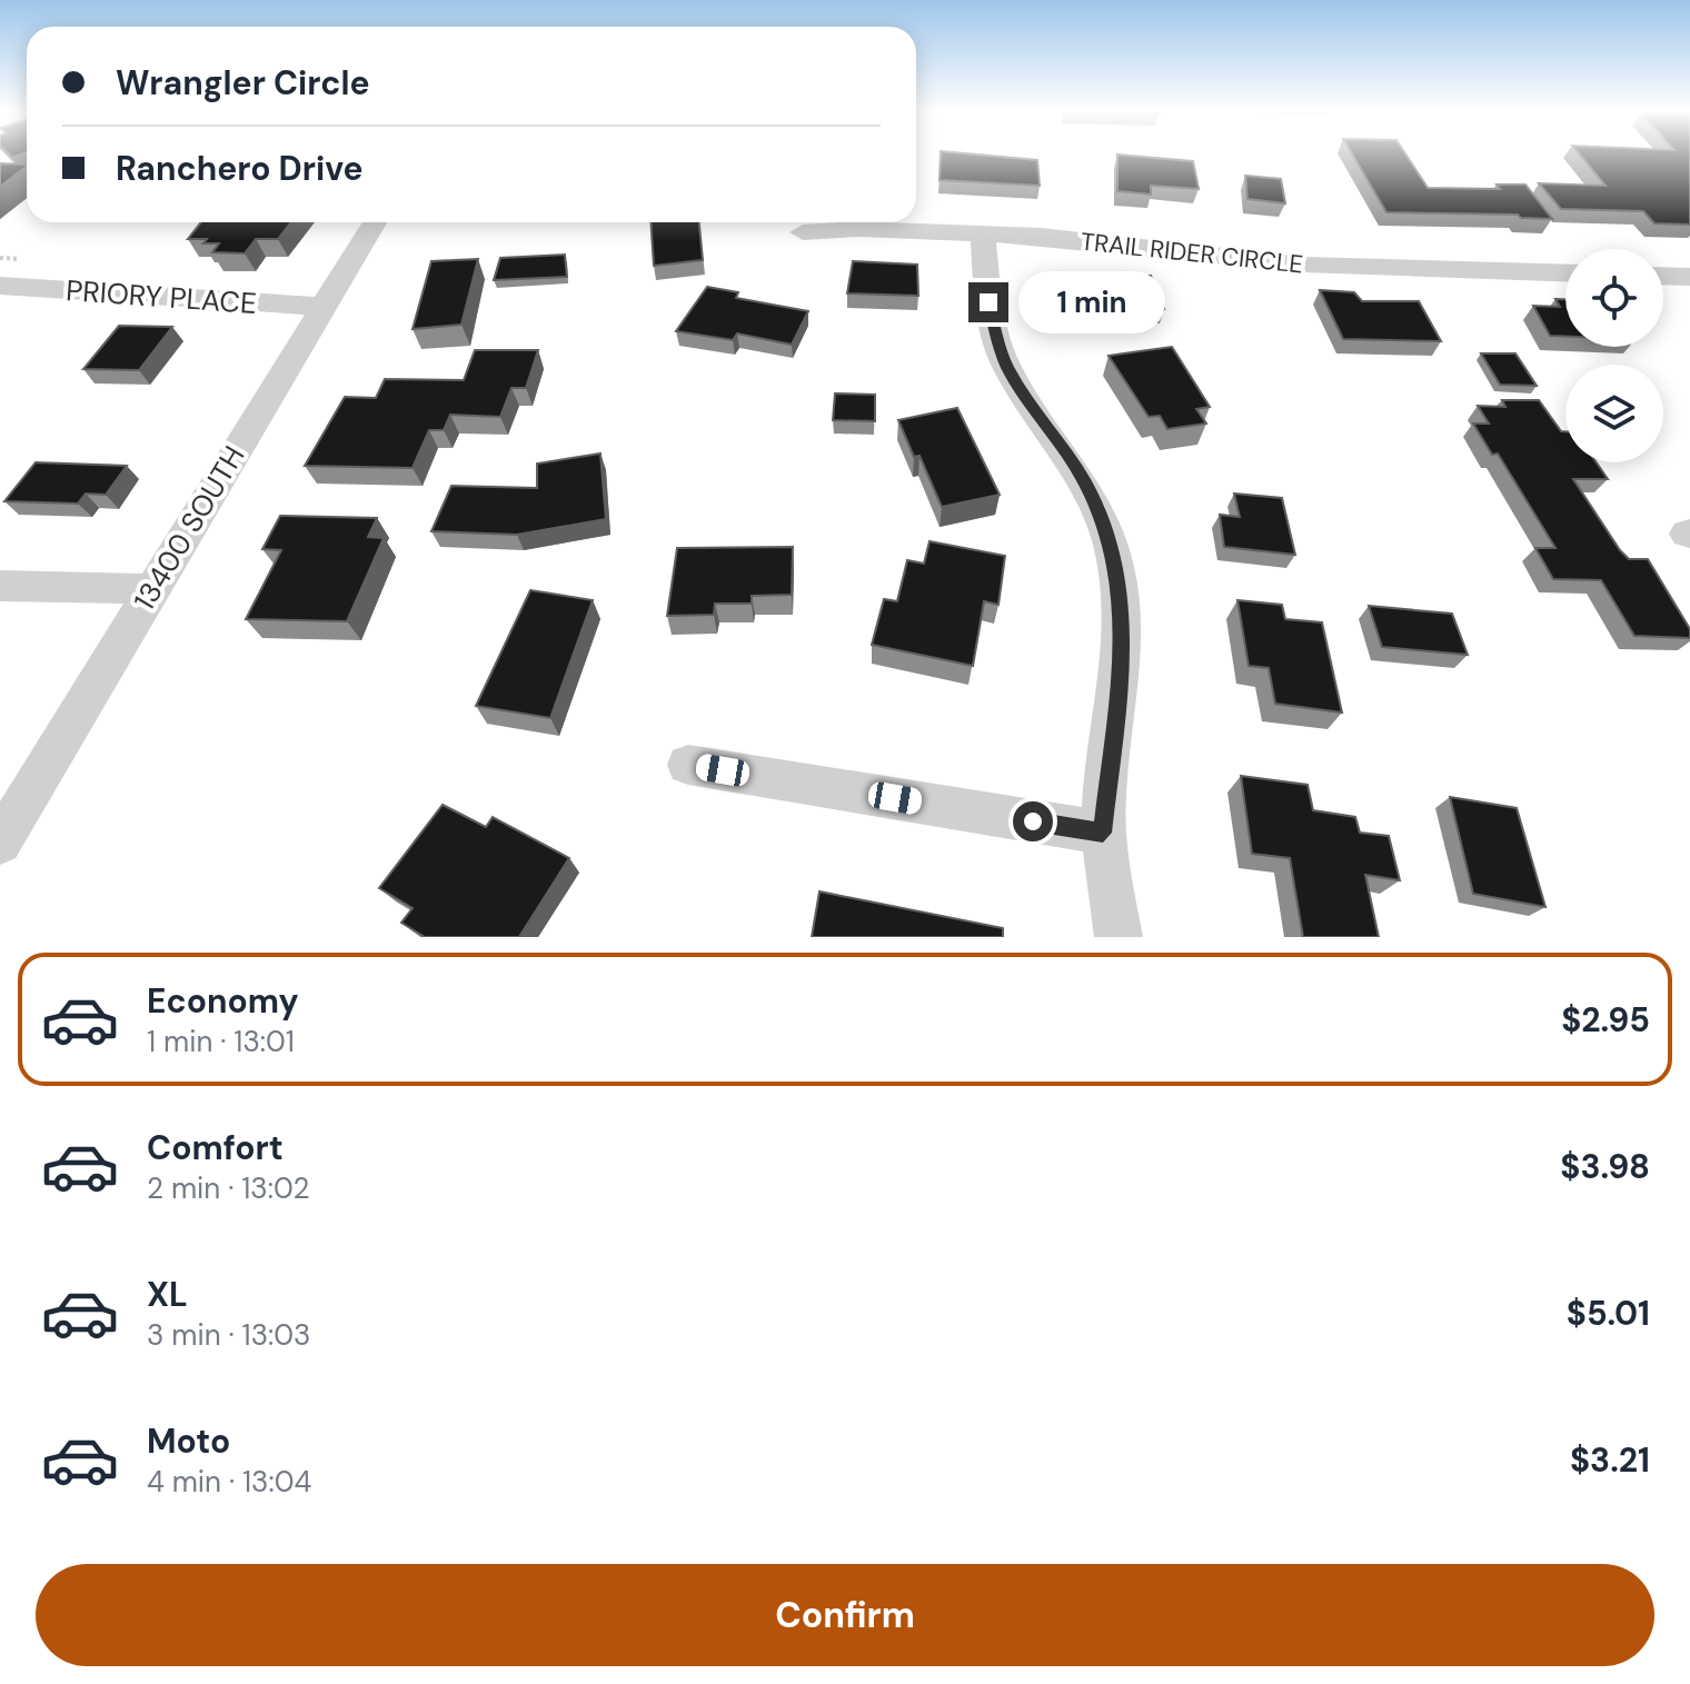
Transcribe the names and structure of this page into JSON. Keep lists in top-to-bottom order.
{
  "streets": {
    "street": ["TRAIL RIDER CIRCLE", "PRIORY PLACE", "13400 SOUTH"]
  },
  "crossings": [
    ["PRIORY PLACE", "13400 SOUTH"]
  ],
  "page": {
    "banner": ["Wrangler Circle", "Ranchero Drive"],
    "bubble": "1 min",
    "list": [
      {
        "name": "Economy",
        "note": "1 min · 13:01",
        "value": "$2.95"
      },
      {
        "name": "Comfort",
        "note": "2 min · 13:02",
        "value": "$3.98"
      },
      {
        "name": "XL",
        "note": "3 min · 13:03",
        "value": "$5.01"
      },
      {
        "name": "Moto",
        "note": "4 min · 13:04",
        "value": "$3.21"
      }
    ],
    "buttons": "Confirm"
  }
}
